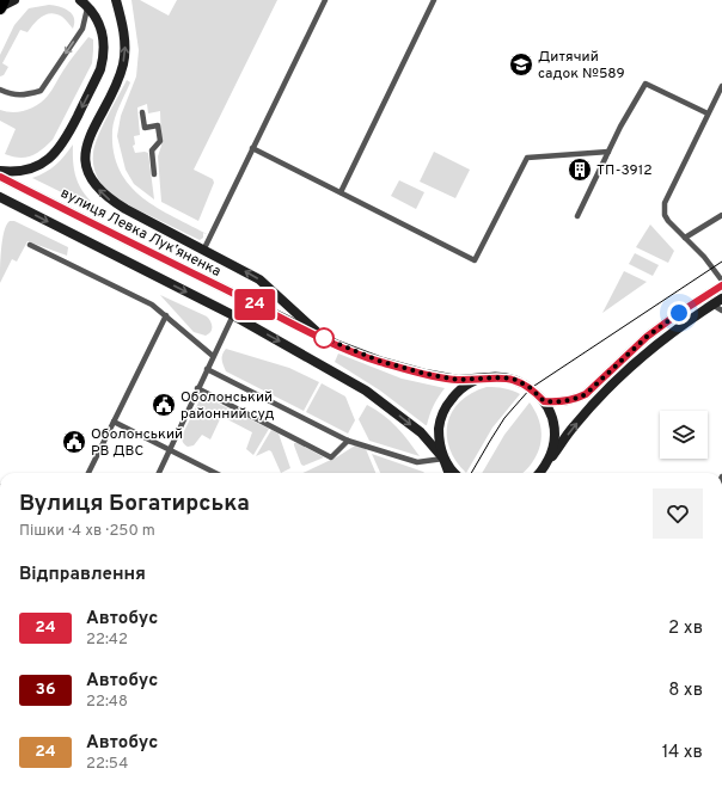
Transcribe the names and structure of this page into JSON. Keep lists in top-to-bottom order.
{
  "streets": {
    "main road": ["вулиця Левка Лукʼяненка"]
  },
  "places": {
    "school or university": ["Дитячий садок №589"],
    "building": ["ТП-3912"],
    "public building": ["Оболонський районний суд", "Оболонський РВ ДВС"]
  },
  "lines": ["bus line 24"],
  "page": {
    "on_map": "24",
    "heading": [
      ["Вулиця Богатирська", "Пішки · 4 хв · 250 m"],
      "Відправлення"
    ],
    "list": [
      {
        "mark": "24",
        "name": "Автобус",
        "note": "22:42",
        "value": "2 хв"
      },
      {
        "mark": "36",
        "name": "Автобус",
        "note": "22:48",
        "value": "8 хв"
      },
      {
        "mark": "24",
        "name": "Автобус",
        "note": "22:54",
        "value": "14 хв"
      }
    ]
  }
}
